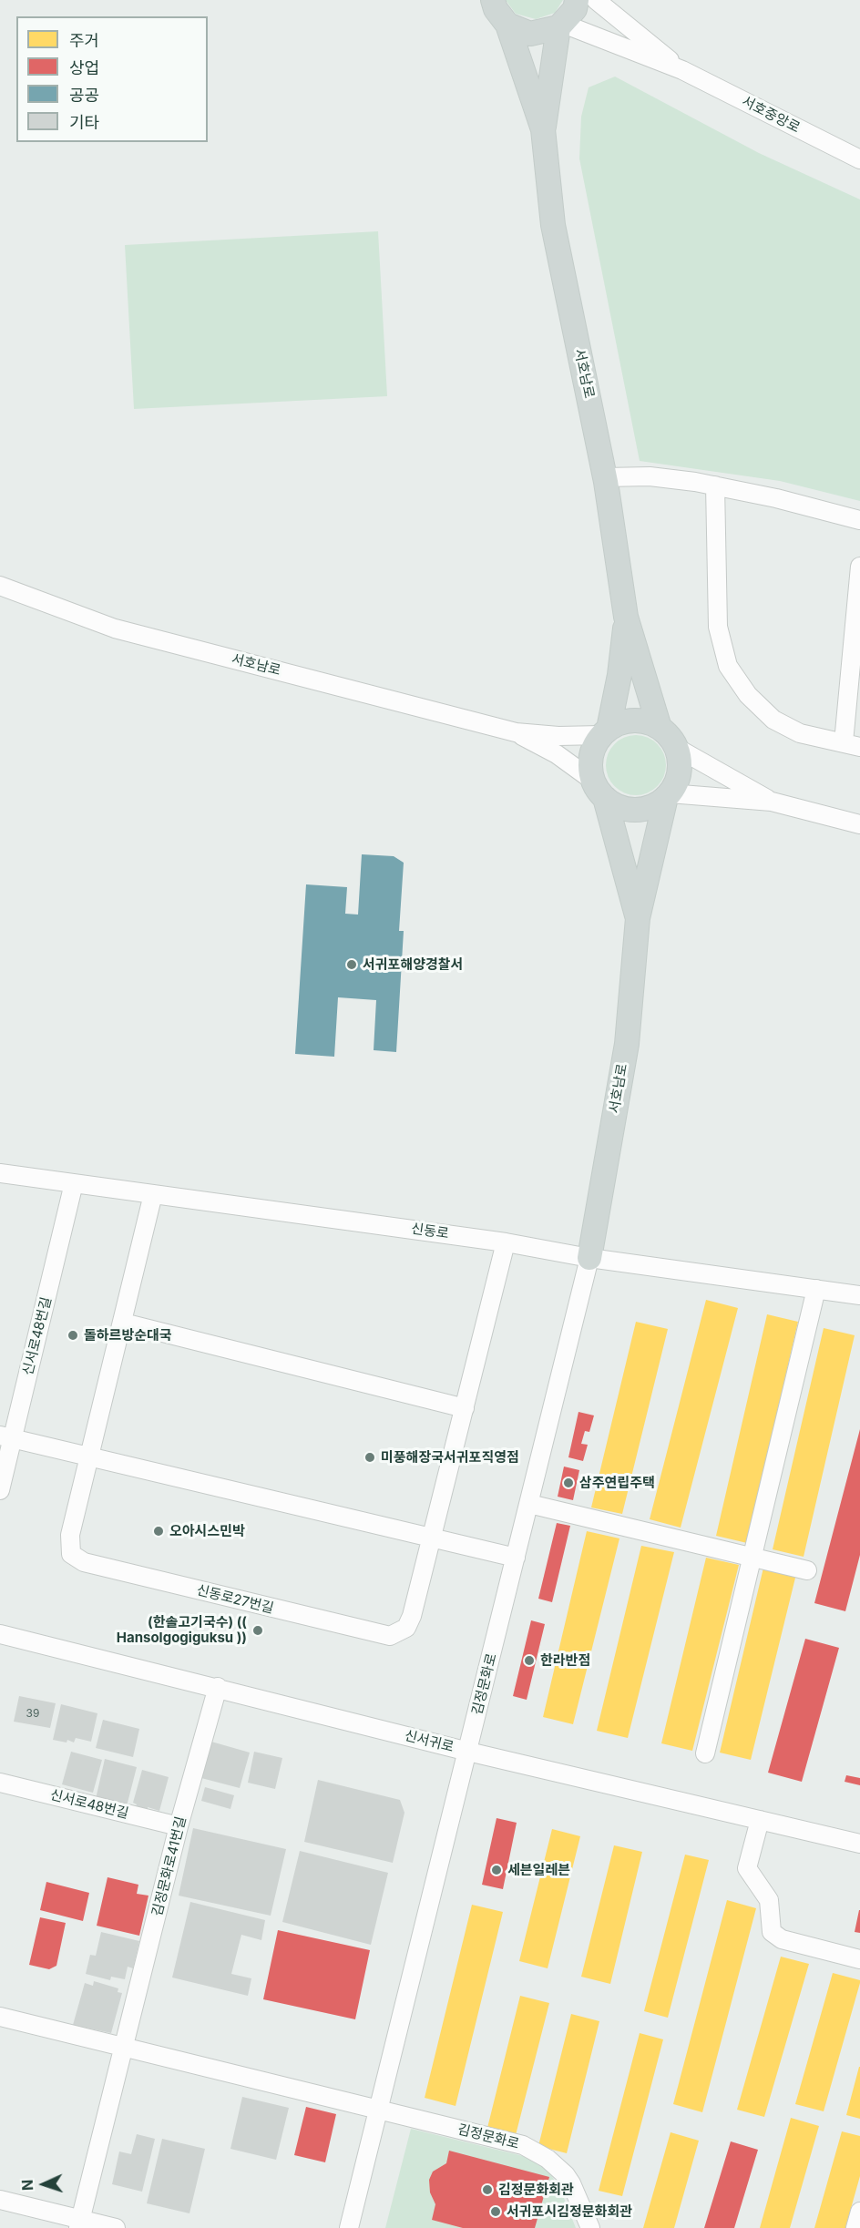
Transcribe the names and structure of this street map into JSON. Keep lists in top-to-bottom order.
{
  "streets": {
    "main road": ["서호남로"],
    "street": [
      "서호중앙로",
      "신동로",
      "신서로48번길",
      "신동로27번길",
      "김정문화로",
      "신서귀로",
      "김정문화로41번길"
    ]
  },
  "crossings": [
    ["서호남로", "신동로"],
    ["서호남로", "김정문화로"],
    ["신동로", "신서로48번길"],
    ["신동로", "신동로27번길"],
    ["신동로", "김정문화로"],
    ["신서로48번길", "김정문화로41번길"],
    ["김정문화로", "신서귀로"],
    ["신서귀로", "김정문화로41번길"]
  ],
  "places": [
    "서귀포해양경찰서",
    "돌하르방순대국",
    "미풍해장국서귀포직영점",
    "삼주연립주택",
    "오아시스민박",
    "(한솔고기국수) (( Hansolgogiguksu ))",
    "한라반점",
    "세븐일레븐",
    "김정문화회관",
    "서귀포시김정문화회관"
  ],
  "house_numbers": ["39"],
  "legend": [
    "주거",
    "상업",
    "공공",
    "기타"
  ],
  "north": "left"
}
